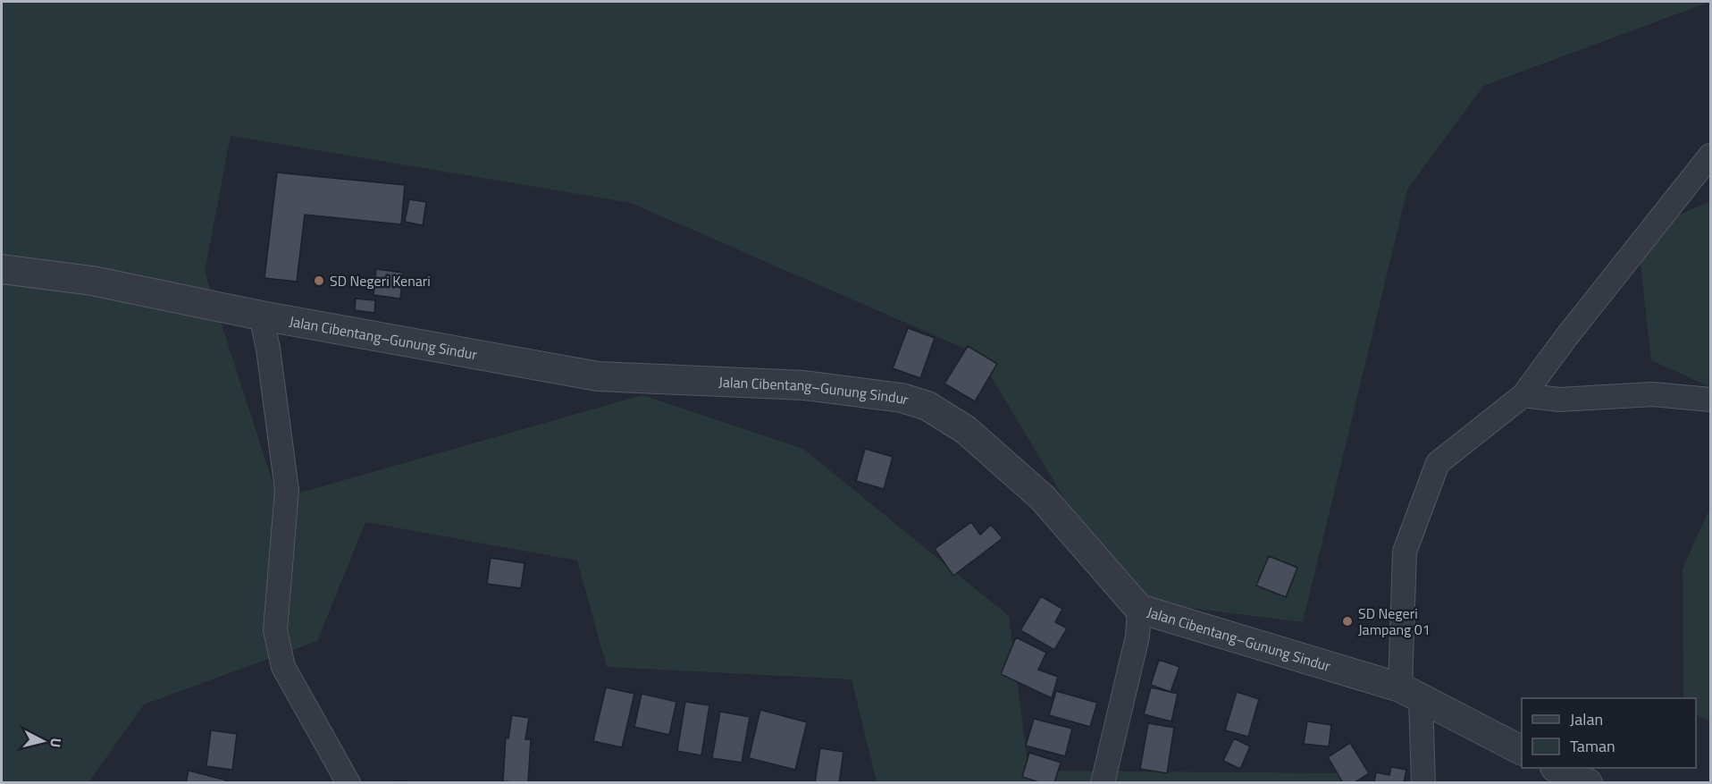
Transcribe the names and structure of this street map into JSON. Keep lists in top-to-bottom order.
{
  "streets": {
    "street": ["Jalan Cibentang–Gunung Sindur"]
  },
  "places": ["SD Negeri Kenari", "SD Negeri Jampang 01"],
  "legend": ["Jalan", "Taman"],
  "north": "right"
}
